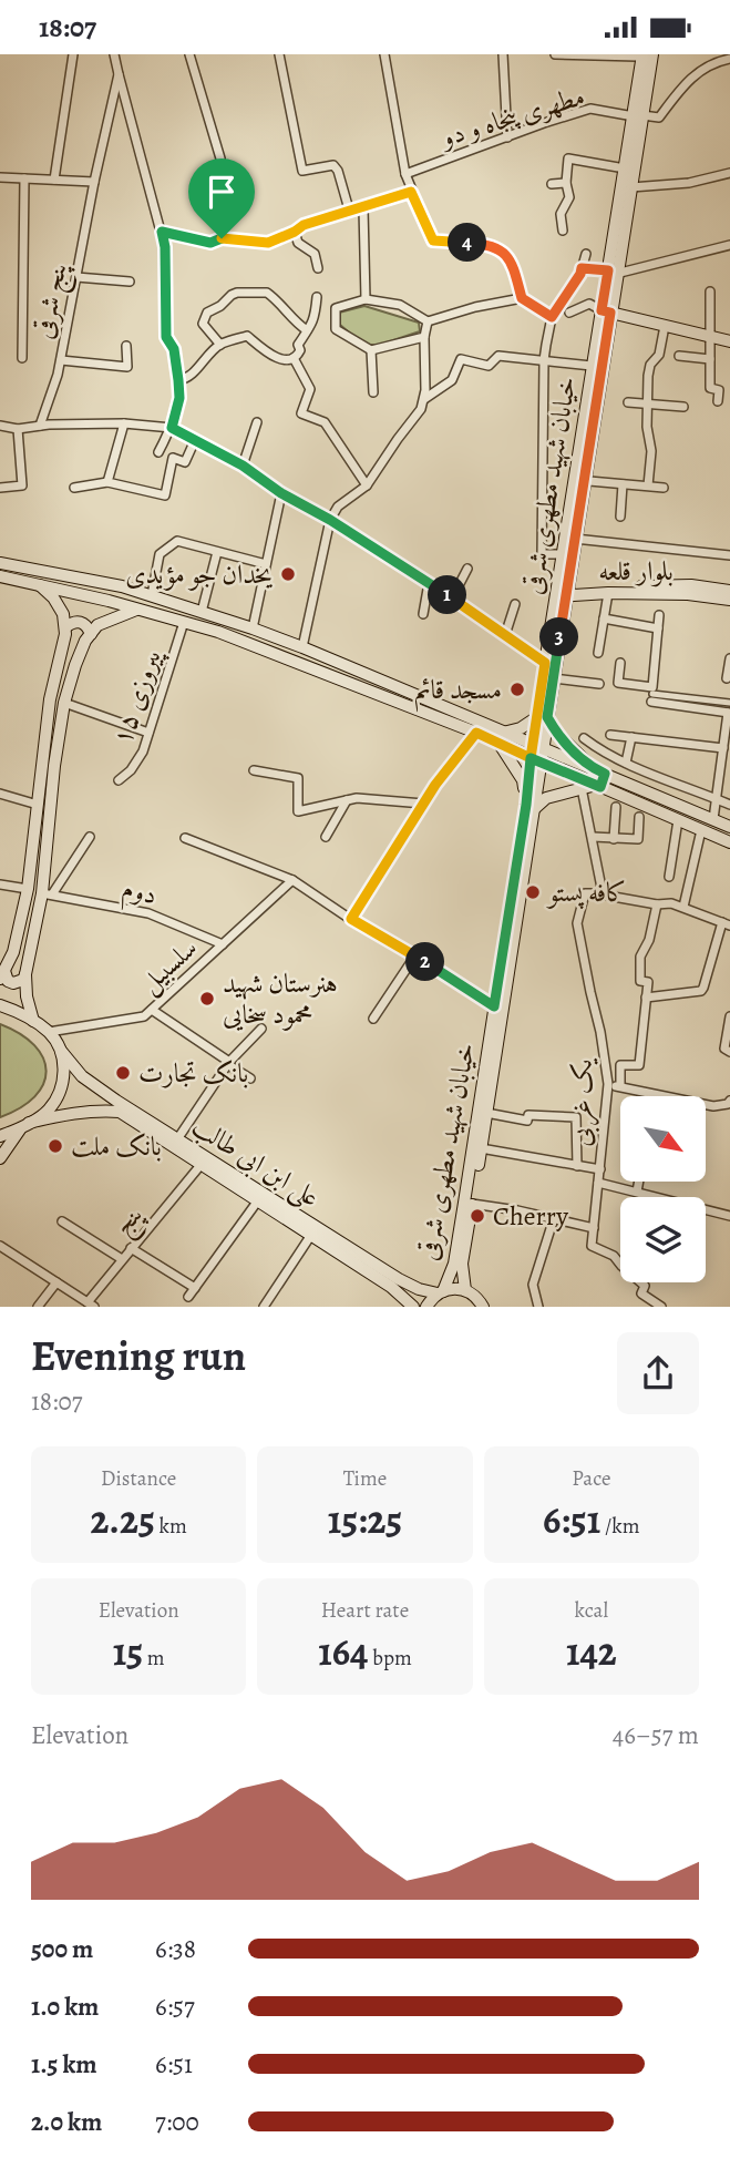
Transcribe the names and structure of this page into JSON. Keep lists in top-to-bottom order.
{
  "streets": {
    "main road": ["خیابان شهید مطهری شرقی", "بلوار قلعه", "علی ابن ابی طالب"],
    "street": [
      "مطهری پنجاه و دو",
      "پنج شرقی",
      "پیروزی ۱۵",
      "دوم",
      "سلسبیل",
      "یک غربی",
      "پنج"
    ]
  },
  "crossings": [
    ["مطهری پنجاه و دو", "خیابان شهید مطهری شرقی"],
    ["خیابان شهید مطهری شرقی", "بلوار قلعه"],
    ["خیابان شهید مطهری شرقی", "علی ابن ابی طالب"],
    ["دوم", "سلسبیل"],
    ["سلسبیل", "علی ابن ابی طالب"],
    ["علی ابن ابی طالب", "پنج"]
  ],
  "places": [
    "یخدان جو مؤیدی",
    "مسجد قائم",
    "کافه پستو",
    "هنرستان شهید محمود سخایی",
    "بانک تجارت",
    "بانک ملت",
    "Cherry"
  ],
  "north": "bottom right",
  "page": {
    "status": "18:07",
    "pins": [
      "4",
      "1",
      "3",
      "2"
    ],
    "heading": ["Evening run", "18:07"],
    "stats": [
      ["Distance", "2.25 km"],
      ["Time", "15:25"],
      ["Pace", "6:51 /km"],
      ["Elevation", "15 m"],
      ["Heart rate", "164 bpm"],
      ["kcal", "142"]
    ],
    "chart": ["Elevation", "46–57 m"],
    "list": [
      {
        "name": "500 m",
        "note": "6:38"
      },
      {
        "name": "1.0 km",
        "note": "6:57"
      },
      {
        "name": "1.5 km",
        "note": "6:51"
      },
      {
        "name": "2.0 km",
        "note": "7:00"
      }
    ]
  }
}
